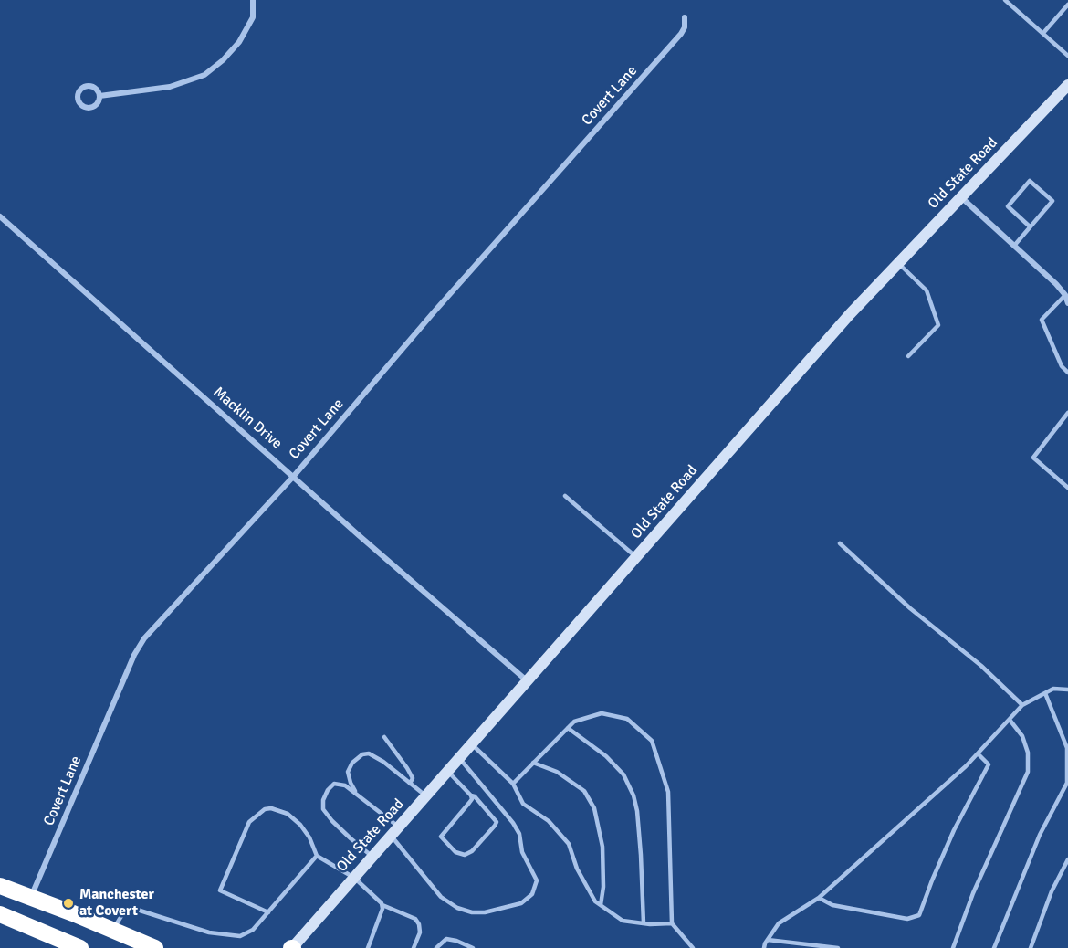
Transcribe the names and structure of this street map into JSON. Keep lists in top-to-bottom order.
{
  "streets": {
    "street": ["Covert Lane", "Old State Road", "Macklin Drive"]
  },
  "crossings": [
    ["Covert Lane", "Macklin Drive"],
    ["Old State Road", "Macklin Drive"]
  ],
  "places": ["Manchester at Covert"]
}
